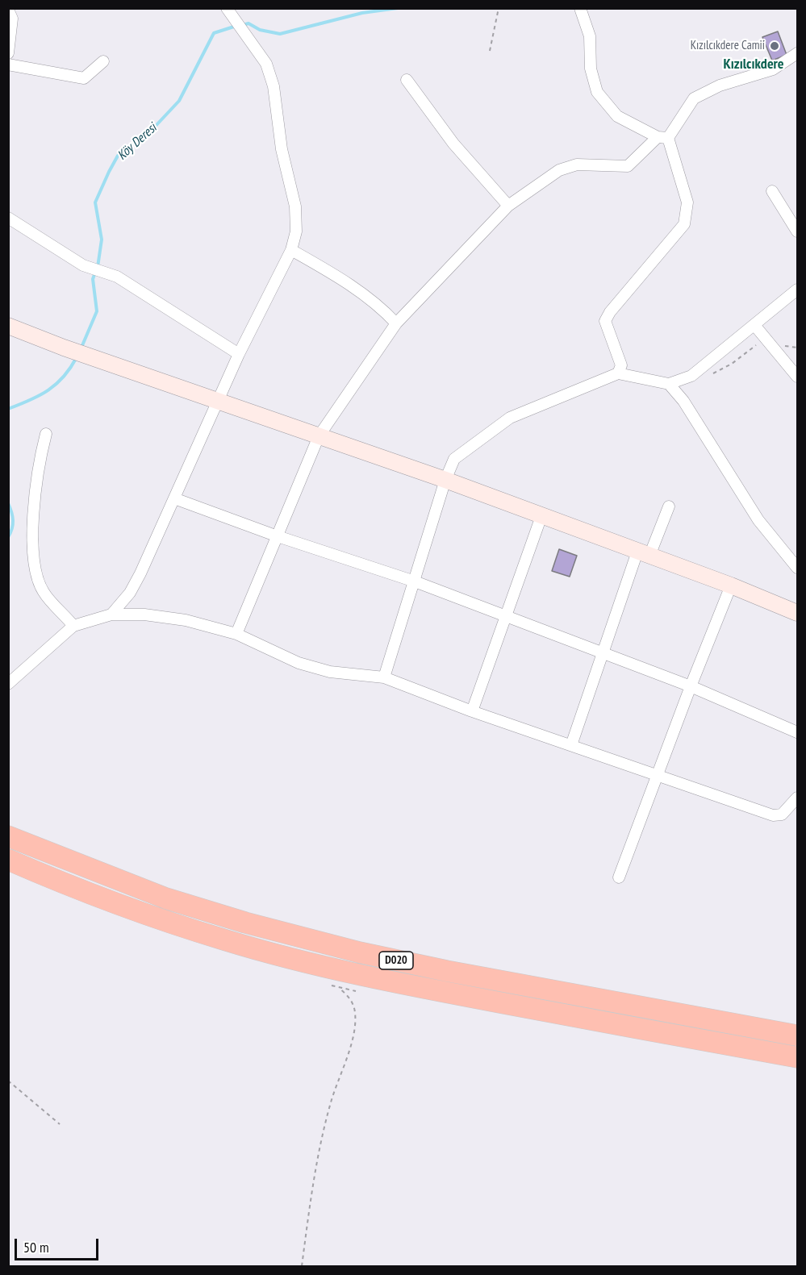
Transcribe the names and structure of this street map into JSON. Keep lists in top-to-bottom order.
{
  "streets": {
    "highway": ["D020"]
  },
  "districts": ["Kızılcıkdere"],
  "water": ["Köy Deresi"],
  "places": ["Kızılcıkdere Camii"],
  "scale_bar": "50 m"
}
